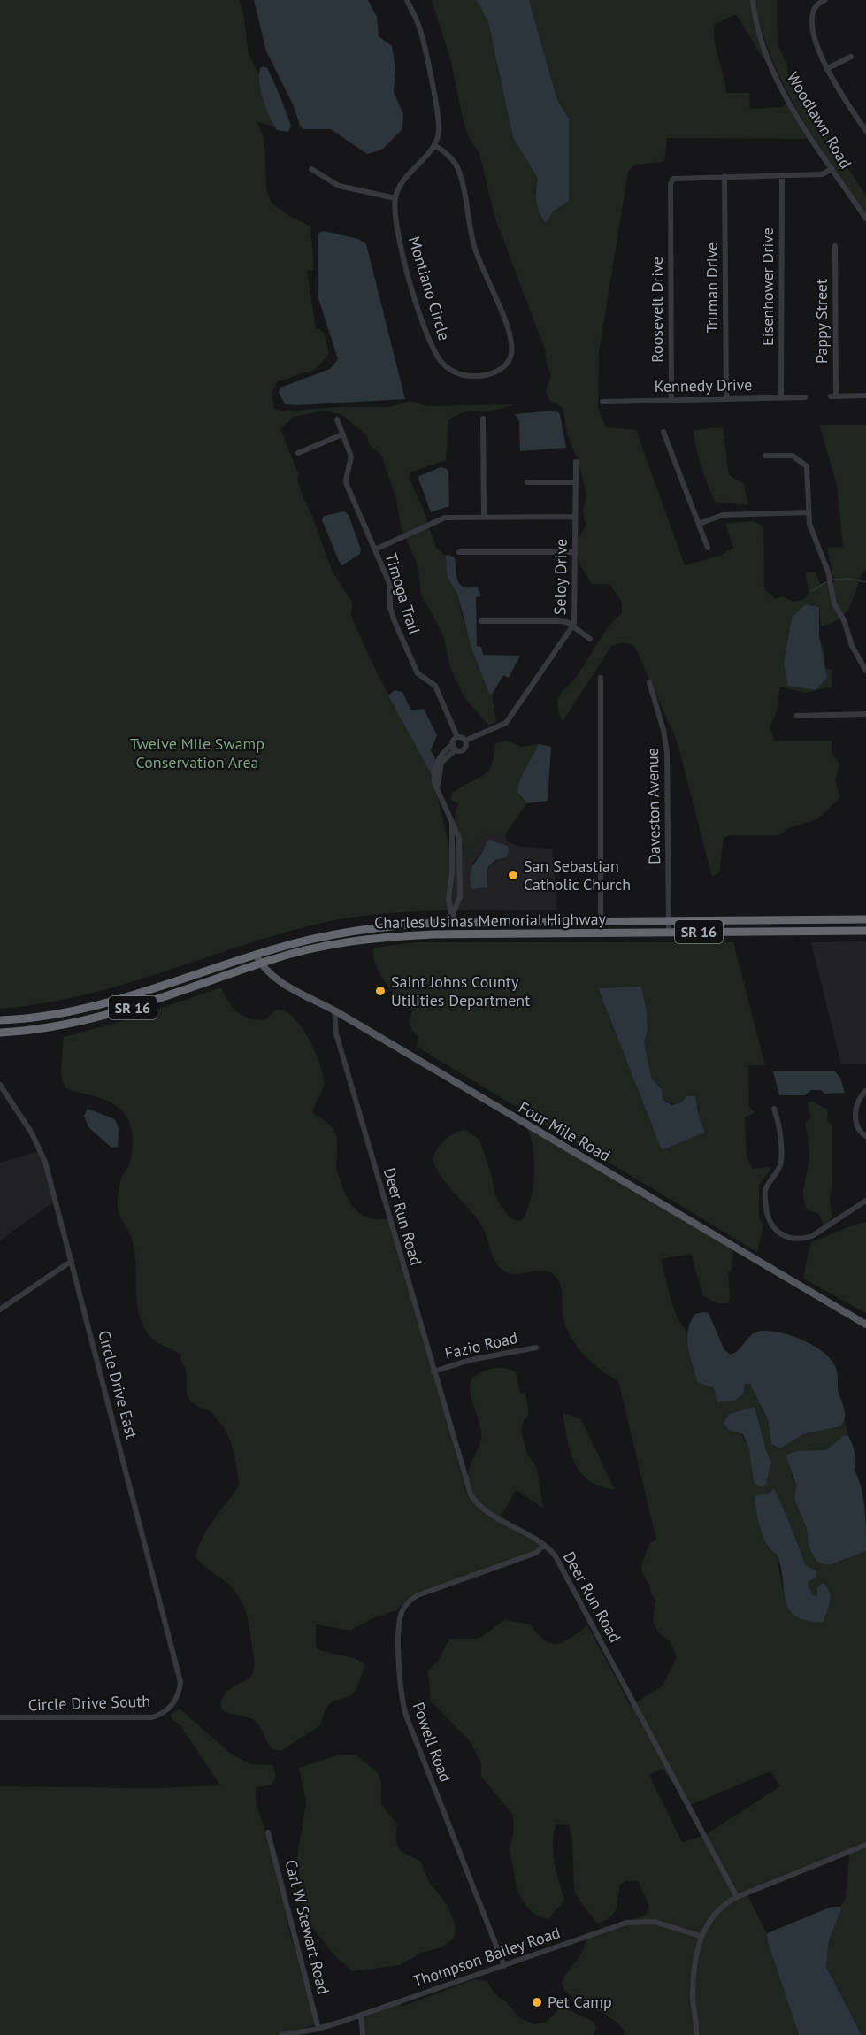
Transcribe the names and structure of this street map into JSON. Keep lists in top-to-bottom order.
{
  "streets": {
    "highway": ["Charles Usinas Memorial Highway", "SR 16"],
    "main road": ["Four Mile Road"],
    "street": [
      "Woodlawn Road",
      "Eisenhower Drive",
      "Truman Drive",
      "Montiano Circle",
      "Roosevelt Drive",
      "Pappy Street",
      "Kennedy Drive",
      "Seloy Drive",
      "Timoga Trail",
      "Daveston Avenue",
      "Deer Run Road",
      "Fazio Road",
      "Circle Drive East",
      "Circle Drive South",
      "Powell Road",
      "Carl W Stewart Road",
      "Thompson Bailey Road"
    ]
  },
  "crossings": [
    ["Eisenhower Drive", "Kennedy Drive"],
    ["Truman Drive", "Roosevelt Drive"],
    ["Truman Drive", "Kennedy Drive"],
    ["Roosevelt Drive", "Kennedy Drive"],
    ["Seloy Drive", "Timoga Trail"],
    ["Seloy Drive", "Charles Usinas Memorial Highway"],
    ["Daveston Avenue", "Charles Usinas Memorial Highway"],
    ["Charles Usinas Memorial Highway", "Four Mile Road"],
    ["Four Mile Road", "Deer Run Road"],
    ["Deer Run Road", "Fazio Road"],
    ["Deer Run Road", "Powell Road"],
    ["Circle Drive East", "Circle Drive South"],
    ["Powell Road", "Thompson Bailey Road"],
    ["Carl W Stewart Road", "Thompson Bailey Road"]
  ],
  "parks": ["Twelve Mile Swamp Conservation Area"],
  "places": ["San Sebastian Catholic Church", "Saint Johns County Utilities Department", "Pet Camp"]
}
